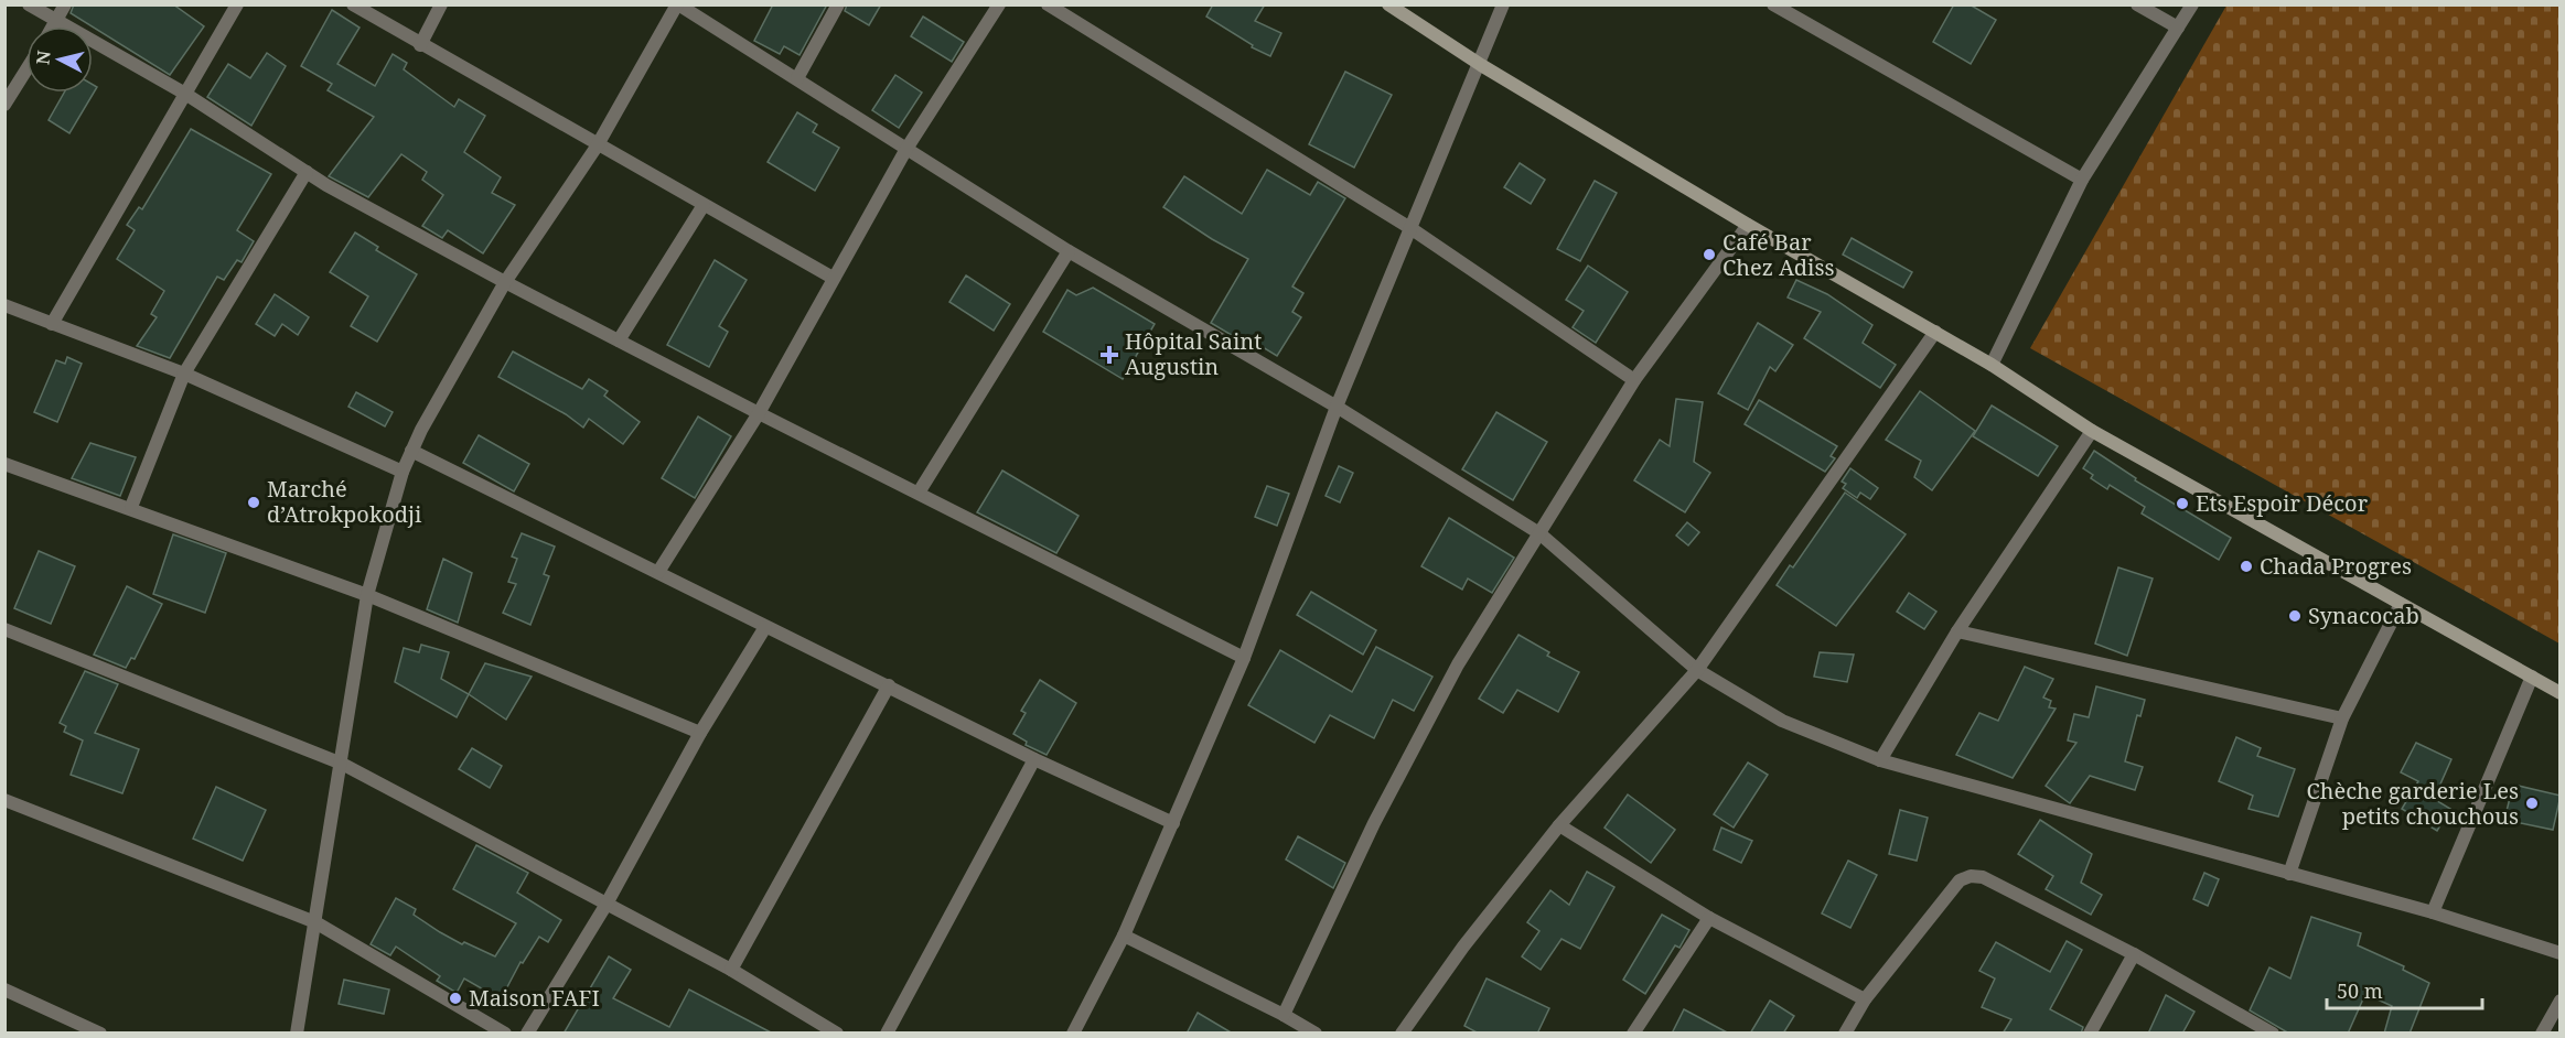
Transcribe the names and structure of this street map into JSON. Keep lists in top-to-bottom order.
{
  "places": {
    "other": [
      "Café Bar Chez Adiss",
      "Marché d’Atrokpokodji",
      "Ets Espoir Décor",
      "Chada Progres",
      "Synacocab",
      "Chèche garderie Les petits chouchous",
      "Maison FAFI"
    ],
    "health": ["Hôpital Saint Augustin"]
  },
  "scale_bar": "50 m",
  "north": "left"
}
